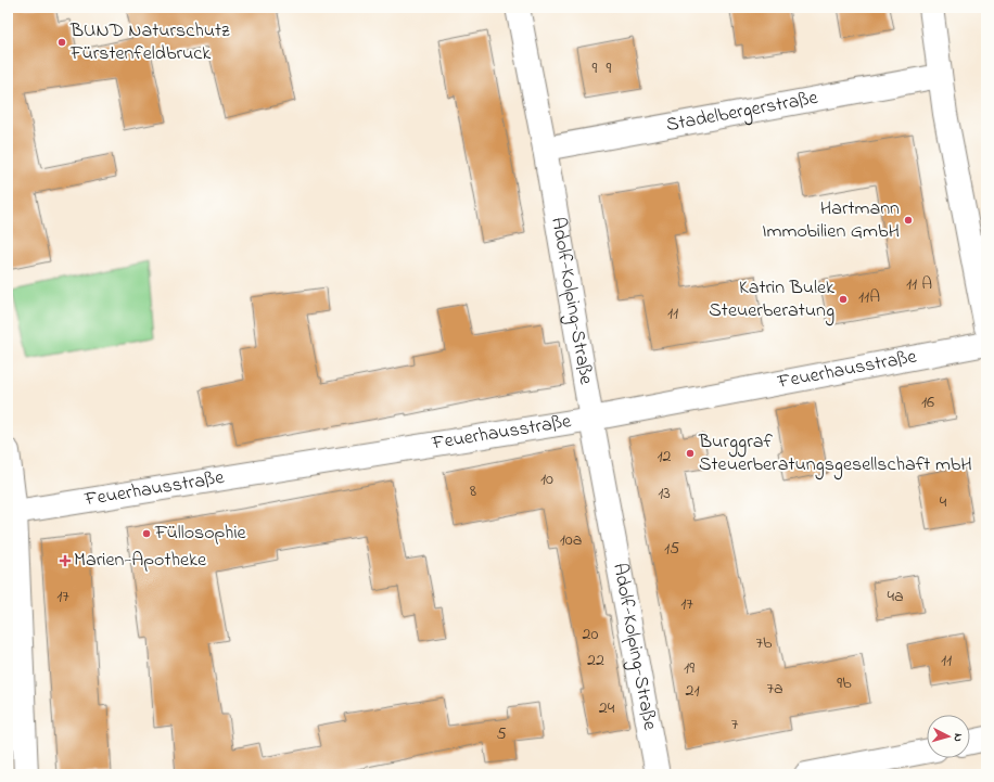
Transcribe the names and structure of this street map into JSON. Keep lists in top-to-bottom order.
{
  "streets": {
    "street": ["Stadelbergerstraße", "Adolf-Kolping-Straße", "Feuerhausstraße"]
  },
  "crossings": [
    ["Stadelbergerstraße", "Adolf-Kolping-Straße"],
    ["Adolf-Kolping-Straße", "Feuerhausstraße"]
  ],
  "places": {
    "other": [
      "BUND Naturschutz Fürstenfeldbruck",
      "Hartmann Immobilien GmbH",
      "Katrin Bulek Steuerberatung",
      "Burggraf Steuerberatungsgesellschaft mbH",
      "Füllosophie"
    ],
    "health": ["Marien-Apotheke"]
  },
  "house_numbers": [
    "9",
    "9",
    "11 A",
    "11A",
    "11",
    "16",
    "12",
    "10",
    "8",
    "13",
    "4",
    "10a",
    "15",
    "17",
    "4a",
    "17",
    "20",
    "7b",
    "22",
    "11",
    "19",
    "9b",
    "7a",
    "21",
    "24",
    "7",
    "5"
  ],
  "north": "right"
}
